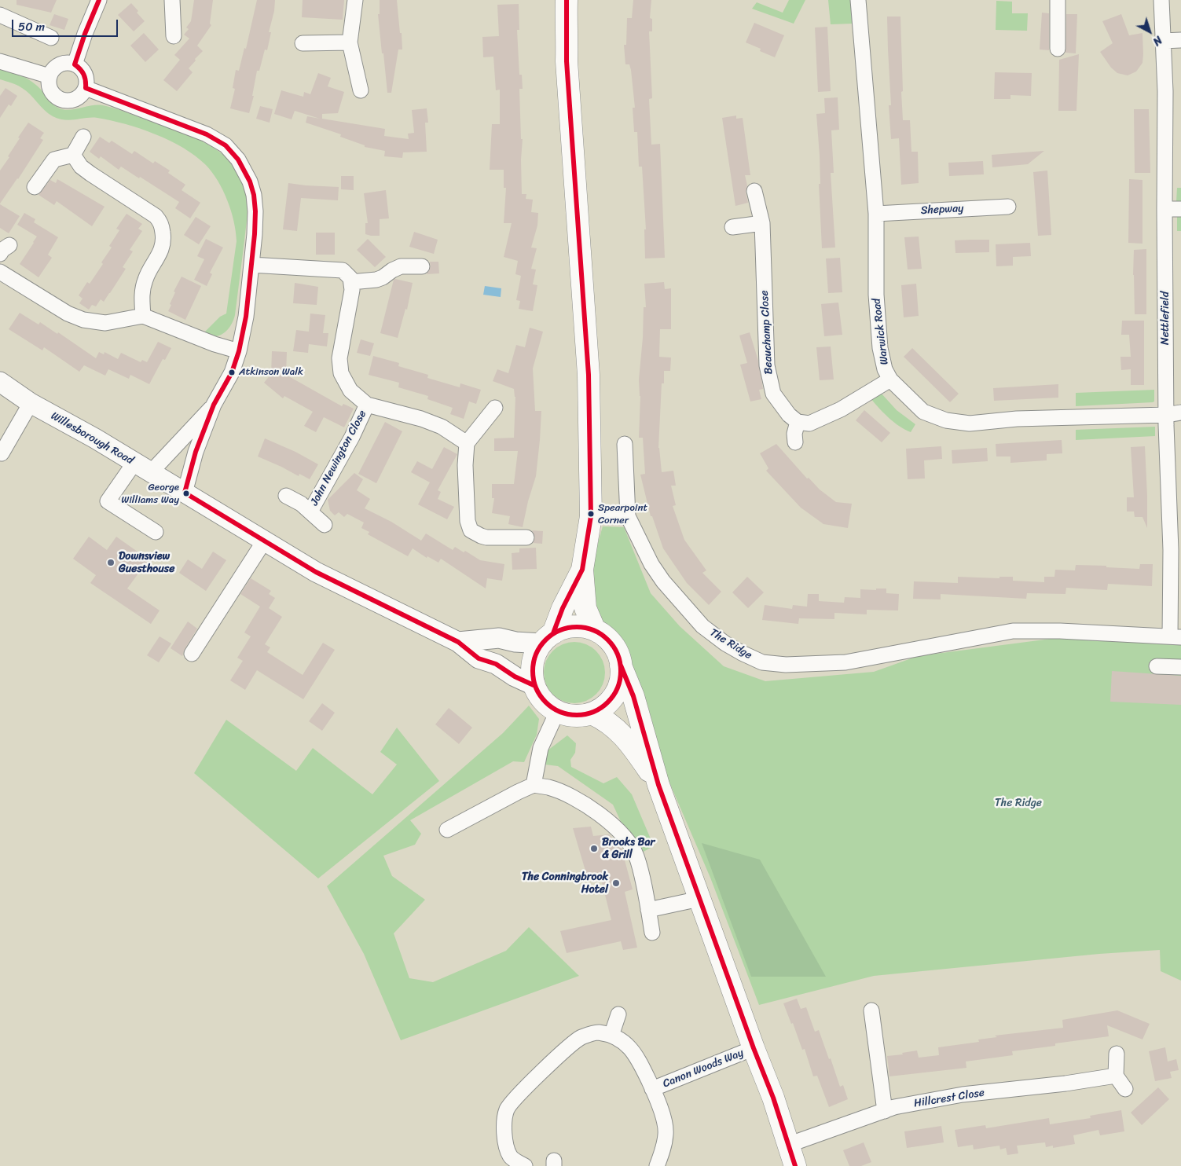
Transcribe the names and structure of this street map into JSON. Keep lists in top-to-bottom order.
{
  "streets": {
    "main road": ["Willesborough Road"],
    "street": [
      "Shepway",
      "Nettlefield",
      "Warwick Road",
      "Beauchamp Close",
      "John Newington Close",
      "The Ridge",
      "Canon Woods Way",
      "Hillcrest Close"
    ]
  },
  "crossings": [
    ["Shepway", "Warwick Road"],
    ["Nettlefield", "Warwick Road"],
    ["Nettlefield", "The Ridge"]
  ],
  "parks": ["The Ridge"],
  "places": [
    "Atkinson Walk",
    "George Williams Way",
    "Spearpoint Corner",
    "Downsview Guesthouse",
    "Brooks Bar & Grill",
    "The Conningbrook Hotel"
  ],
  "scale_bar": "50 m",
  "north": "bottom right"
}
